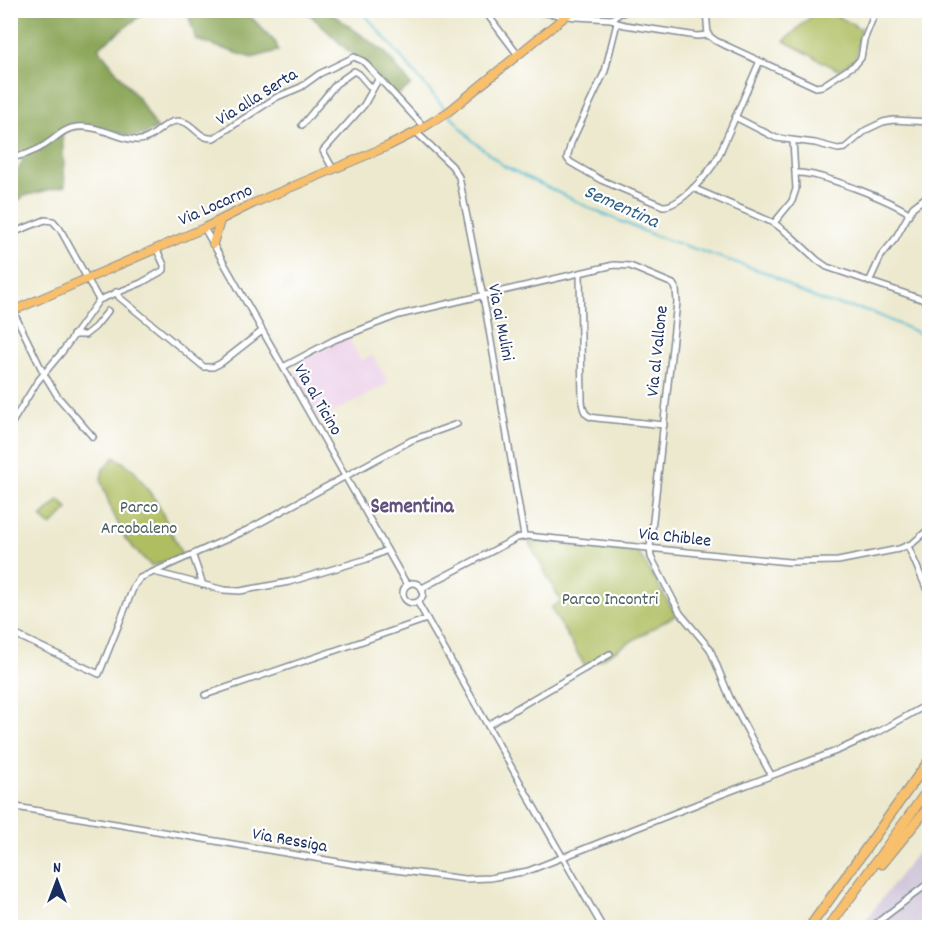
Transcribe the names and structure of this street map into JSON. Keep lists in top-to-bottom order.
{
  "streets": {
    "main road": ["Via Locarno"],
    "street": [
      "Via alla Serta",
      "Via ai Mulini",
      "Via al Vallone",
      "Via al Ticino",
      "Via Chiblee",
      "Via Ressiga"
    ]
  },
  "crossings": [
    ["Via alla Serta", "Via Locarno"],
    ["Via alla Serta", "Via ai Mulini"],
    ["Via Locarno", "Via ai Mulini"],
    ["Via Locarno", "Via al Ticino"],
    ["Via ai Mulini", "Via al Vallone"],
    ["Via ai Mulini", "Via Chiblee"],
    ["Via al Vallone", "Via al Ticino"],
    ["Via al Vallone", "Via Chiblee"]
  ],
  "districts": ["Sementina"],
  "water": ["Sementina"],
  "parks": ["Parco Arcobaleno", "Parco Incontri"],
  "north": "top"
}
